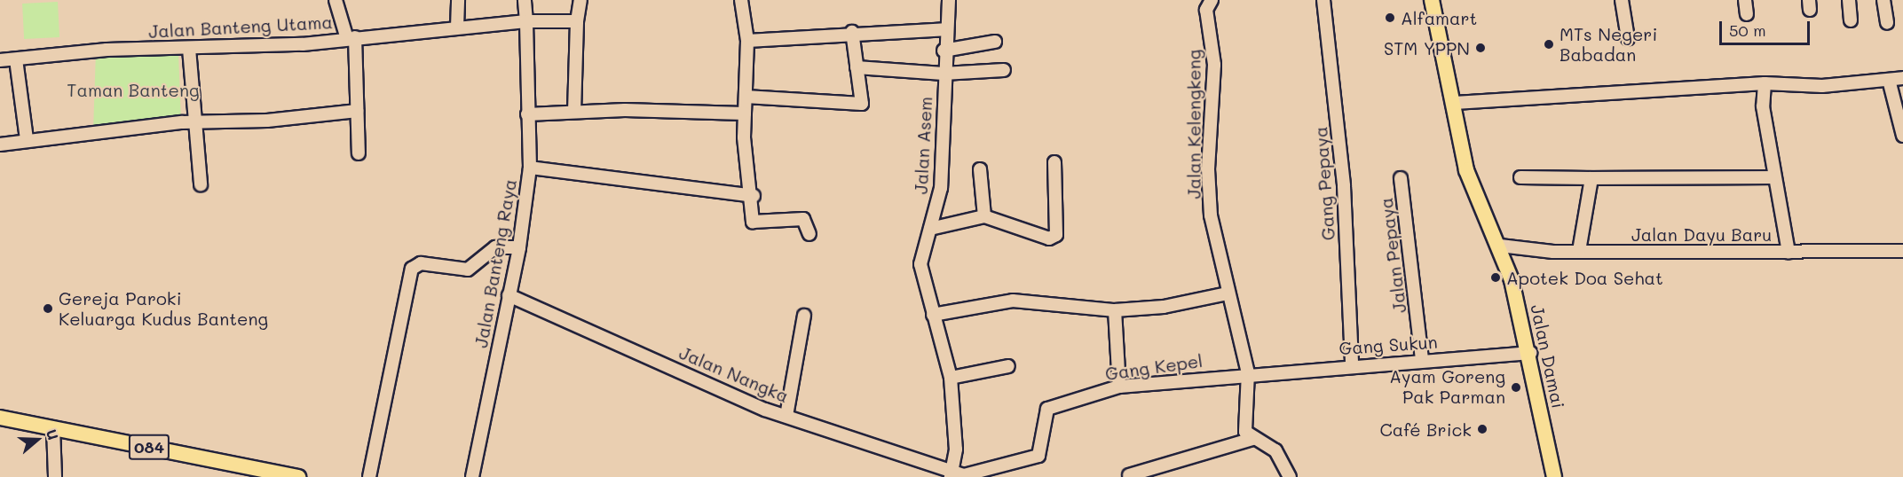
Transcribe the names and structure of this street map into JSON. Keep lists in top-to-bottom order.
{
  "streets": {
    "main road": ["Jalan Damai", "084"],
    "street": [
      "Jalan Banteng Utama",
      "Jalan Kelengkeng",
      "Jalan Asem",
      "Gang Pepaya",
      "Jalan Dayu Baru",
      "Jalan Pepaya",
      "Jalan Banteng Raya",
      "Gang Sukun",
      "Gang Kepel",
      "Jalan Nangka"
    ]
  },
  "crossings": [
    ["Jalan Banteng Utama", "Jalan Banteng Raya"],
    ["Jalan Kelengkeng", "Gang Sukun"],
    ["Jalan Kelengkeng", "Gang Kepel"],
    ["Jalan Asem", "Gang Kepel"],
    ["Jalan Asem", "Jalan Nangka"],
    ["Gang Pepaya", "Gang Sukun"],
    ["Jalan Dayu Baru", "Jalan Damai"],
    ["Jalan Pepaya", "Gang Sukun"],
    ["Jalan Banteng Raya", "Jalan Nangka"],
    ["Gang Sukun", "Jalan Damai"],
    ["Gang Sukun", "Gang Kepel"],
    ["Gang Kepel", "Jalan Nangka"]
  ],
  "parks": ["Taman Banteng"],
  "places": [
    "Alfamart",
    "MTs Negeri Babadan",
    "STM YPPN",
    "Apotek Doa Sehat",
    "Gereja Paroki Keluarga Kudus Banteng",
    "Ayam Goreng Pak Parman",
    "Café Brick"
  ],
  "scale_bar": "50 m",
  "north": "right"
}
